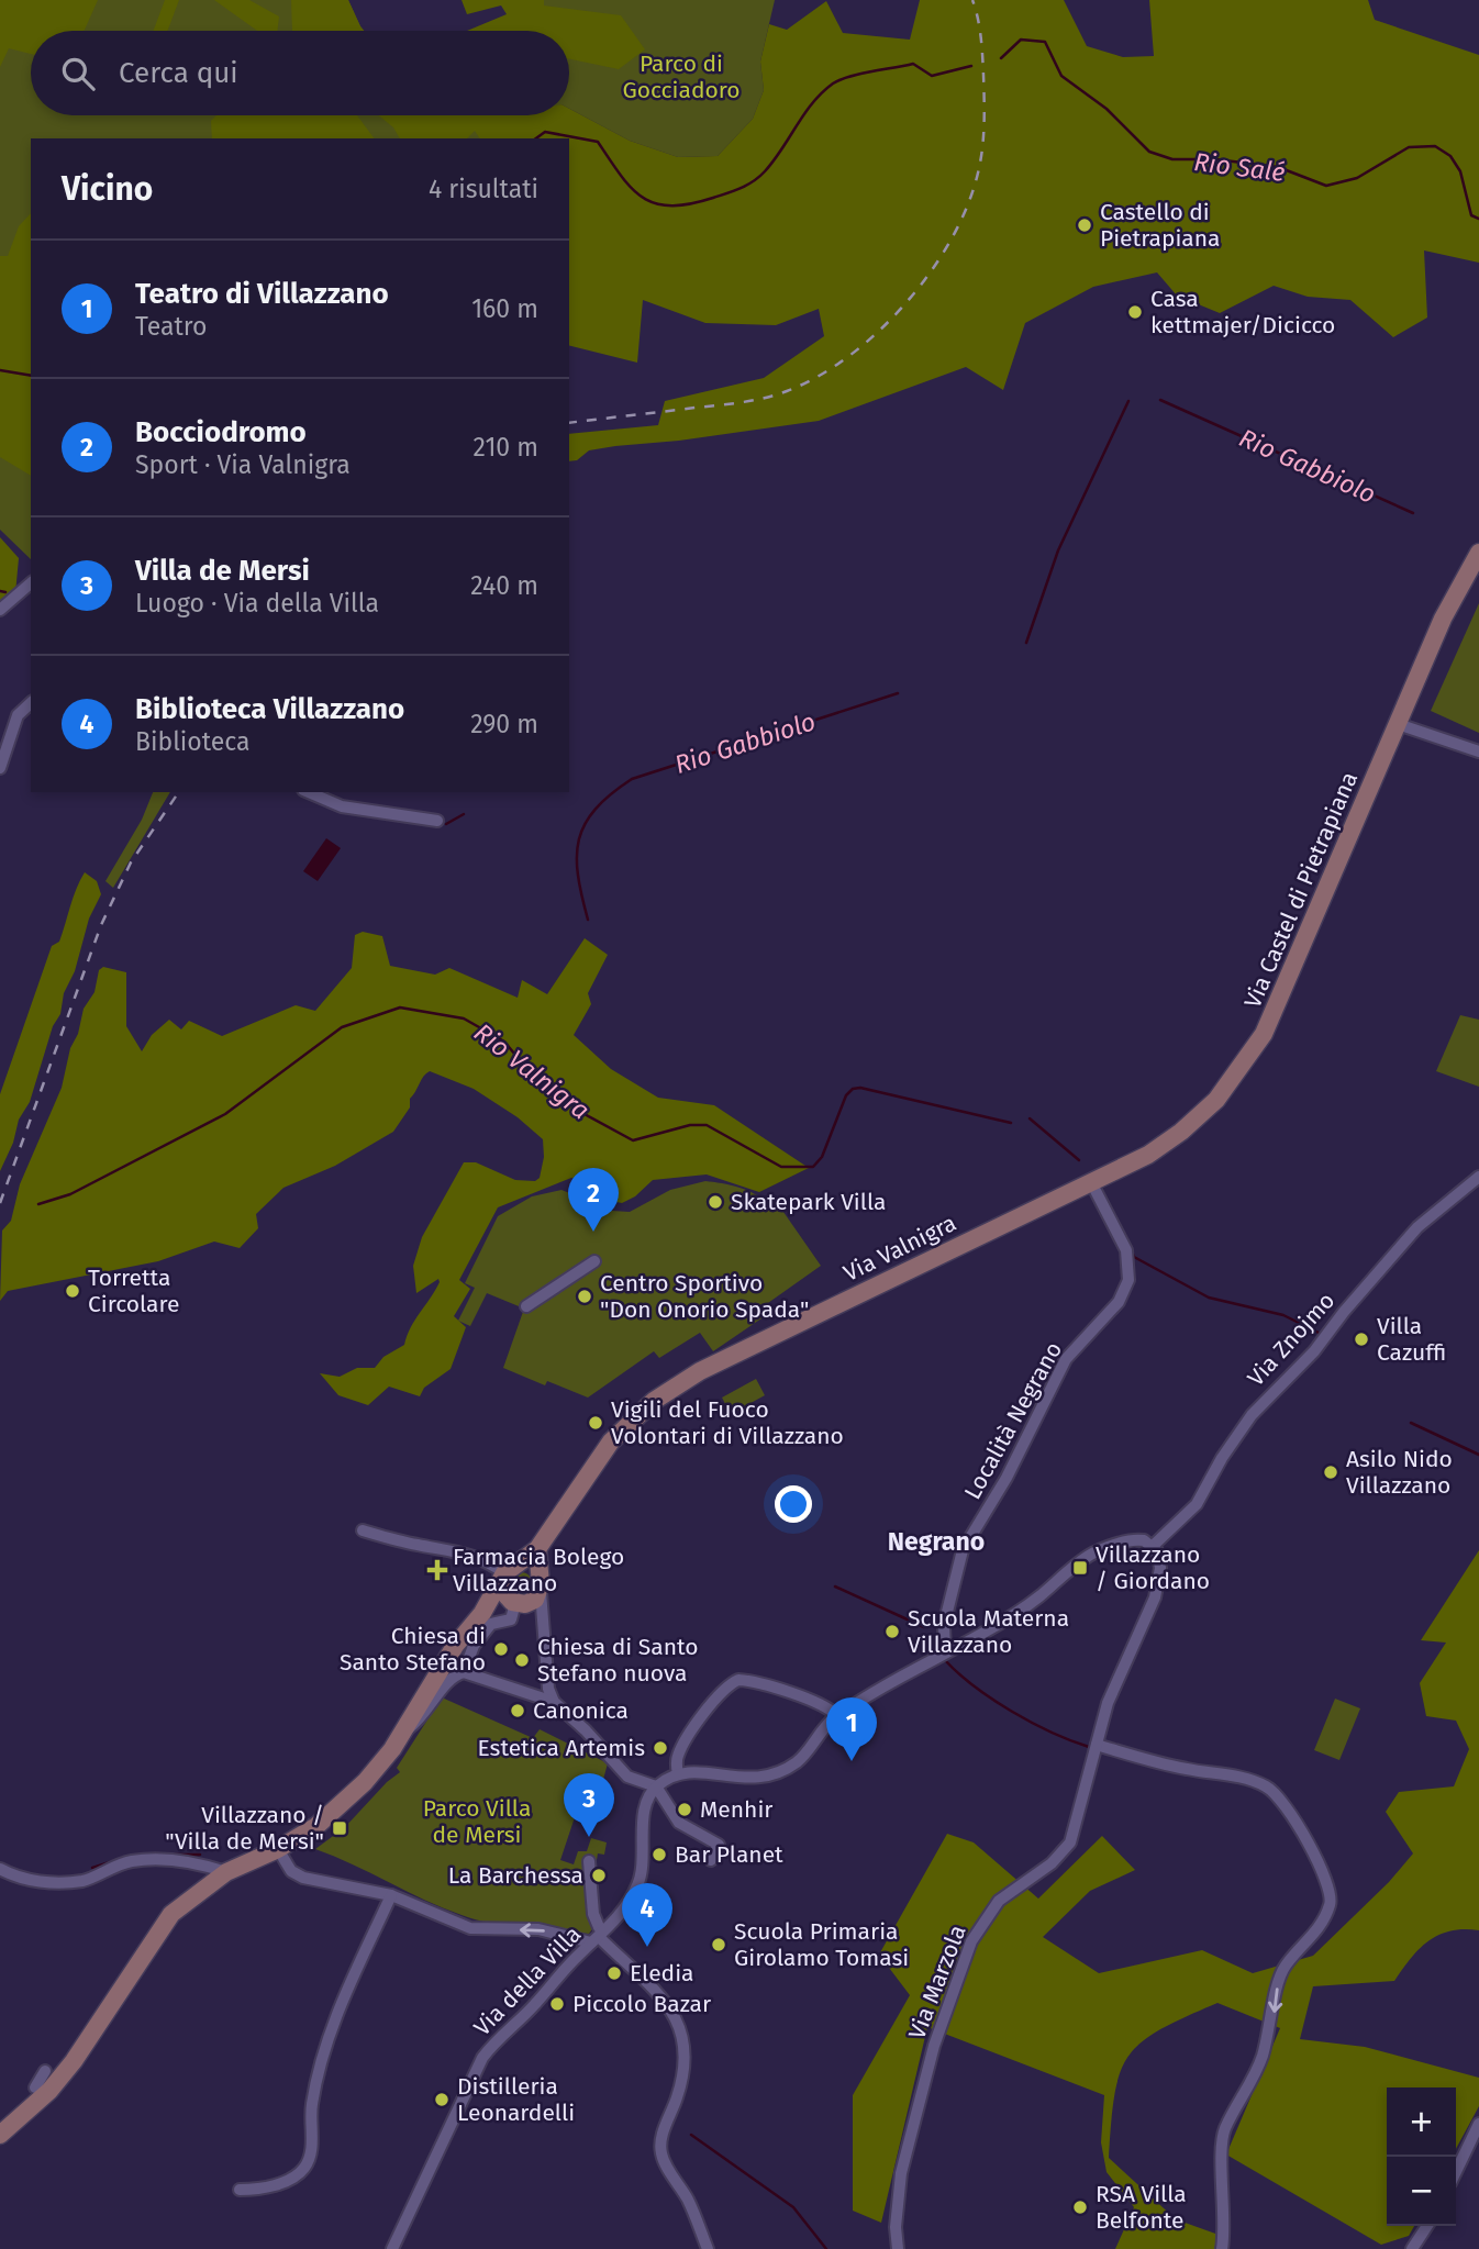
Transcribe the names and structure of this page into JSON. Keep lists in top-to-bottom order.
{
  "streets": {
    "main road": ["Via Castel di Pietrapiana", "Via Valnigra"],
    "street": [
      "Via Znojmo",
      "Località Negrano",
      "Via della Villa",
      "Via Marzola"
    ]
  },
  "crossings": [
    ["Via Castel di Pietrapiana", "Via Valnigra"],
    ["Via Castel di Pietrapiana", "Località Negrano"],
    ["Via Valnigra", "Località Negrano"],
    ["Via Znojmo", "Via Marzola"]
  ],
  "districts": ["Negrano"],
  "water": ["Rio Salé", "Rio Gabbiolo", "Rio Valnigra"],
  "parks": ["Parco di Gocciadoro", "Parco Villa de Mersi"],
  "places": {
    "other": [
      "Castello di Pietrapiana",
      "Casa kettmajer/Dicicco",
      "Skatepark Villa",
      "Torretta Circolare",
      "Centro Sportivo \"Don Onorio Spada\"",
      "Villa Cazuffi",
      "Vigili del Fuoco Volontari di Villazzano",
      "Asilo Nido Villazzano",
      "Scuola Materna Villazzano",
      "Chiesa di Santo Stefano",
      "Chiesa di Santo Stefano nuova",
      "Canonica",
      "Estetica Artemis",
      "Menhir",
      "Bar Planet",
      "La Barchessa",
      "Scuola Primaria Girolamo Tomasi",
      "Eledia",
      "Piccolo Bazar",
      "Distilleria Leonardelli",
      "RSA Villa Belfonte"
    ],
    "transit": ["Villazzano / Giordano", "Villazzano / \"Villa de Mersi\""],
    "health": ["Farmacia Bolego Villazzano"]
  },
  "page": {
    "search": "Cerca qui",
    "heading": ["Vicino", "4 risultati"],
    "list": [
      {
        "mark": "1",
        "name": "Teatro di Villazzano",
        "note": "Teatro",
        "value": "160 m"
      },
      {
        "mark": "2",
        "name": "Bocciodromo",
        "note": "Sport · Via Valnigra",
        "value": "210 m"
      },
      {
        "mark": "3",
        "name": "Villa de Mersi",
        "note": "Luogo · Via della Villa",
        "value": "240 m"
      },
      {
        "mark": "4",
        "name": "Biblioteca Villazzano",
        "note": "Biblioteca",
        "value": "290 m"
      }
    ],
    "pins": [
      "2",
      "1",
      "3",
      "4"
    ],
    "map_buttons": ["+", "−"]
  }
}
